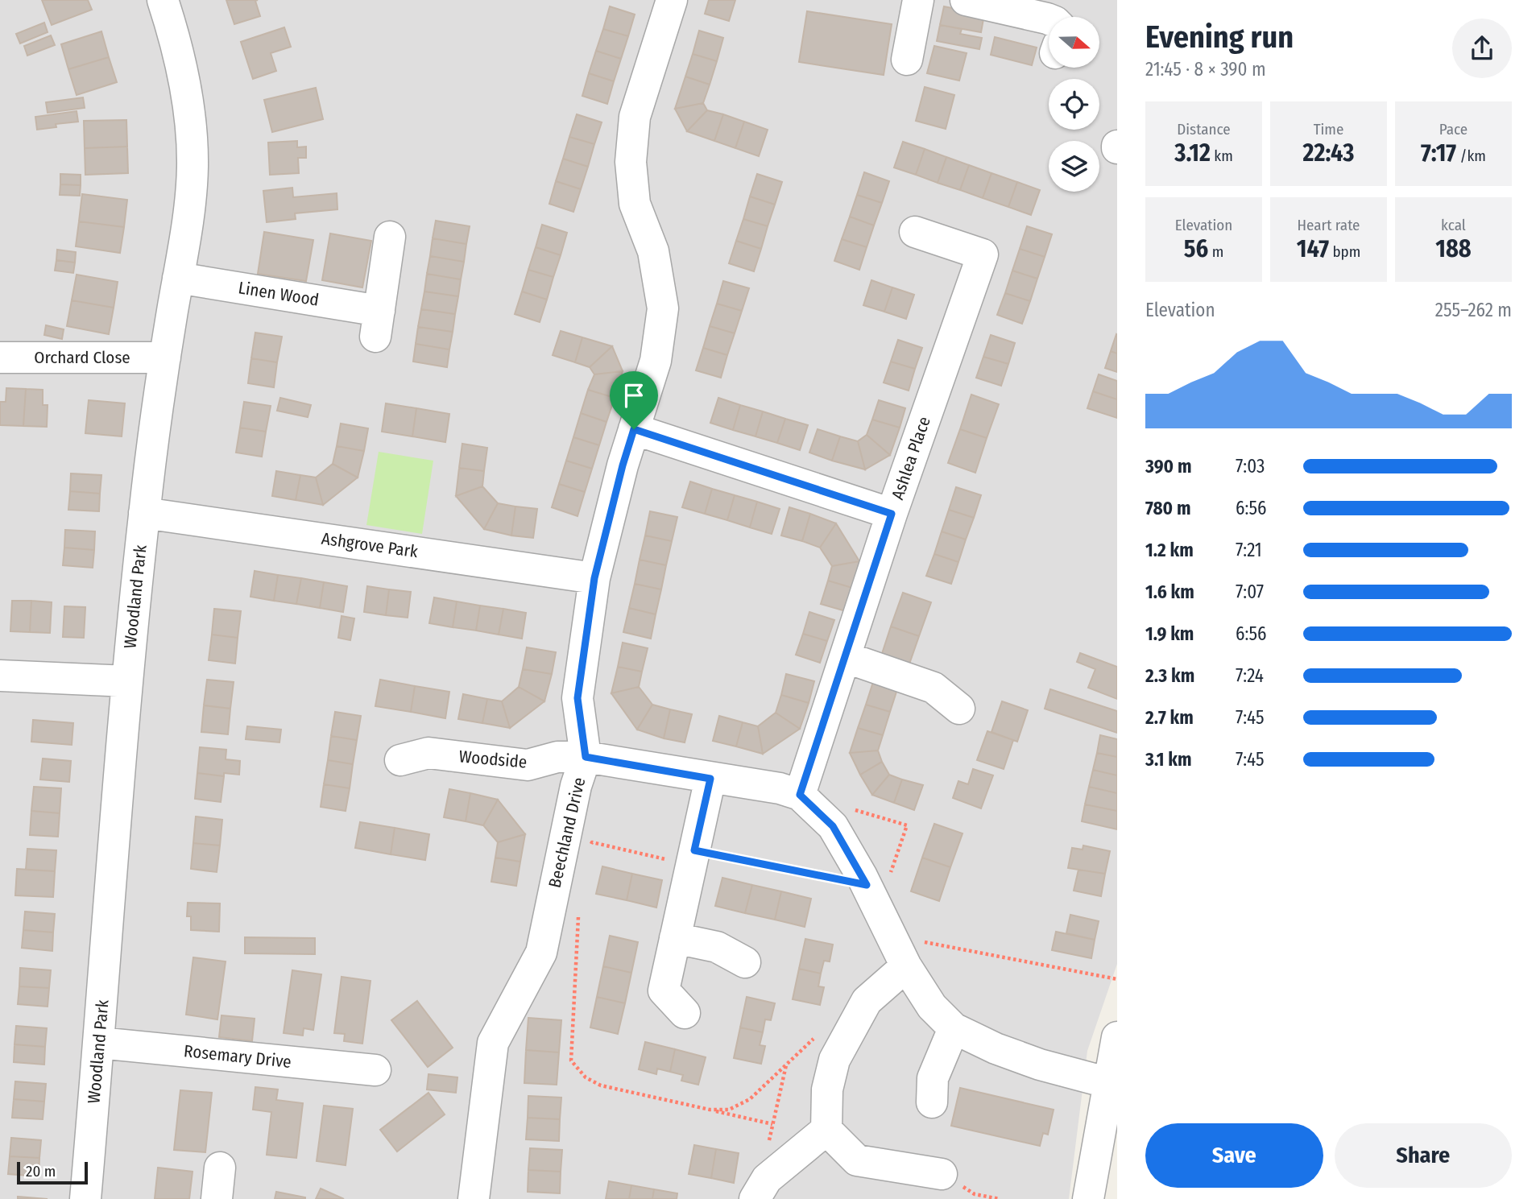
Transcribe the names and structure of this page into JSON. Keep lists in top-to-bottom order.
{
  "streets": {
    "street": [
      "Linen Wood",
      "Orchard Close",
      "Ashlea Place",
      "Ashgrove Park",
      "Woodland Park",
      "Woodside",
      "Beechland Drive",
      "Rosemary Drive"
    ]
  },
  "crossings": [
    ["Linen Wood", "Woodland Park"],
    ["Orchard Close", "Woodland Park"],
    ["Ashlea Place", "Woodside"],
    ["Ashgrove Park", "Woodland Park"],
    ["Ashgrove Park", "Beechland Drive"],
    ["Woodland Park", "Rosemary Drive"],
    ["Woodside", "Beechland Drive"]
  ],
  "scale_bar": "20 m",
  "north": "right",
  "page": {
    "heading": ["Evening run", "21:45 · 8 × 390 m"],
    "stats": [
      ["Distance", "3.12 km"],
      ["Time", "22:43"],
      ["Pace", "7:17 /km"],
      ["Elevation", "56 m"],
      ["Heart rate", "147 bpm"],
      ["kcal", "188"]
    ],
    "chart": ["Elevation", "255–262 m"],
    "list": [
      {
        "name": "390 m",
        "note": "7:03"
      },
      {
        "name": "780 m",
        "note": "6:56"
      },
      {
        "name": "1.2 km",
        "note": "7:21"
      },
      {
        "name": "1.6 km",
        "note": "7:07"
      },
      {
        "name": "1.9 km",
        "note": "6:56"
      },
      {
        "name": "2.3 km",
        "note": "7:24"
      },
      {
        "name": "2.7 km",
        "note": "7:45"
      },
      {
        "name": "3.1 km",
        "note": "7:45"
      }
    ],
    "buttons": ["Save", "Share"],
    "scale": "20 m"
  }
}
